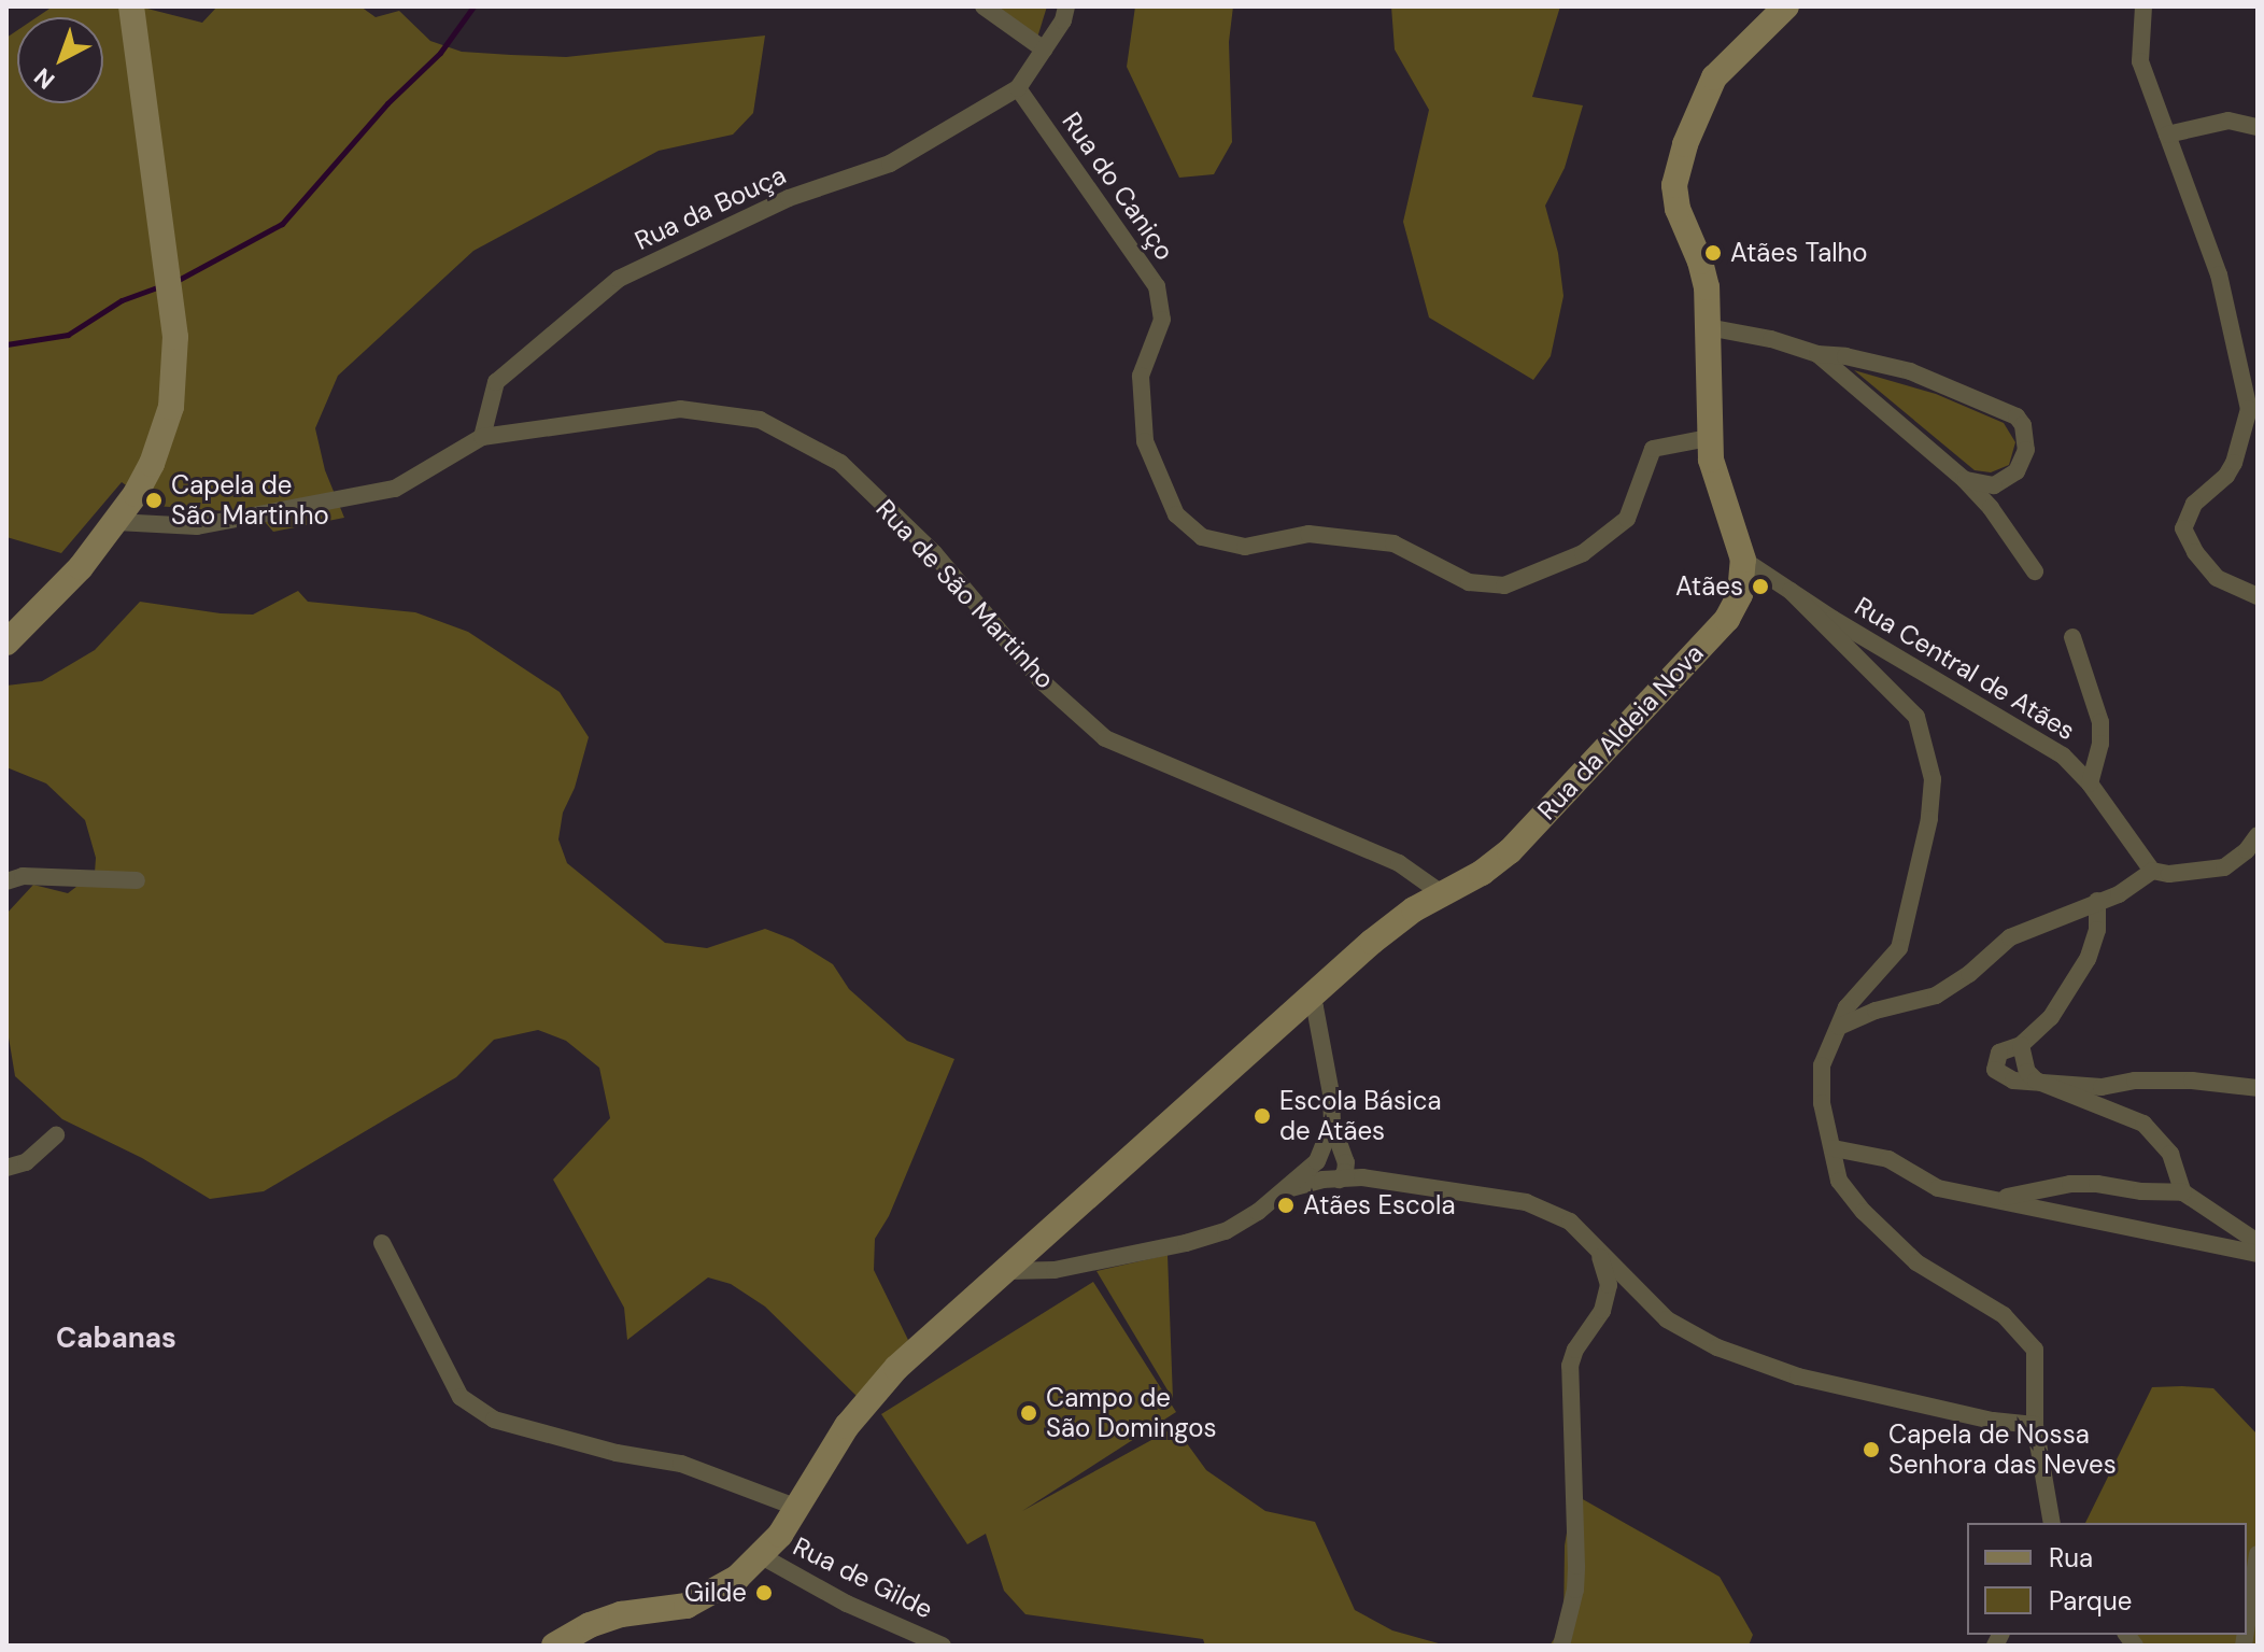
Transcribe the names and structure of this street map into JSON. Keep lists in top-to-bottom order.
{
  "streets": {
    "street": [
      "Rua do Caniço",
      "Rua da Bouça",
      "Rua de São Martinho",
      "Rua Central de Atães",
      "Rua da Aldeia Nova",
      "Rua de Gilde"
    ]
  },
  "crossings": [
    ["Rua do Caniço", "Rua da Bouça"],
    ["Rua do Caniço", "Rua da Aldeia Nova"],
    ["Rua da Bouça", "Rua de São Martinho"],
    ["Rua de São Martinho", "Rua da Aldeia Nova"],
    ["Rua da Aldeia Nova", "Rua de Gilde"]
  ],
  "districts": ["Cabanas"],
  "places": [
    "Atães Talho",
    "Capela de São Martinho",
    "Atães",
    "Escola Básica de Atães",
    "Atães Escola",
    "Campo de São Domingos",
    "Capela de Nossa Senhora das Neves",
    "Gilde"
  ],
  "legend": ["Rua", "Parque"],
  "north": "bottom left"
}
